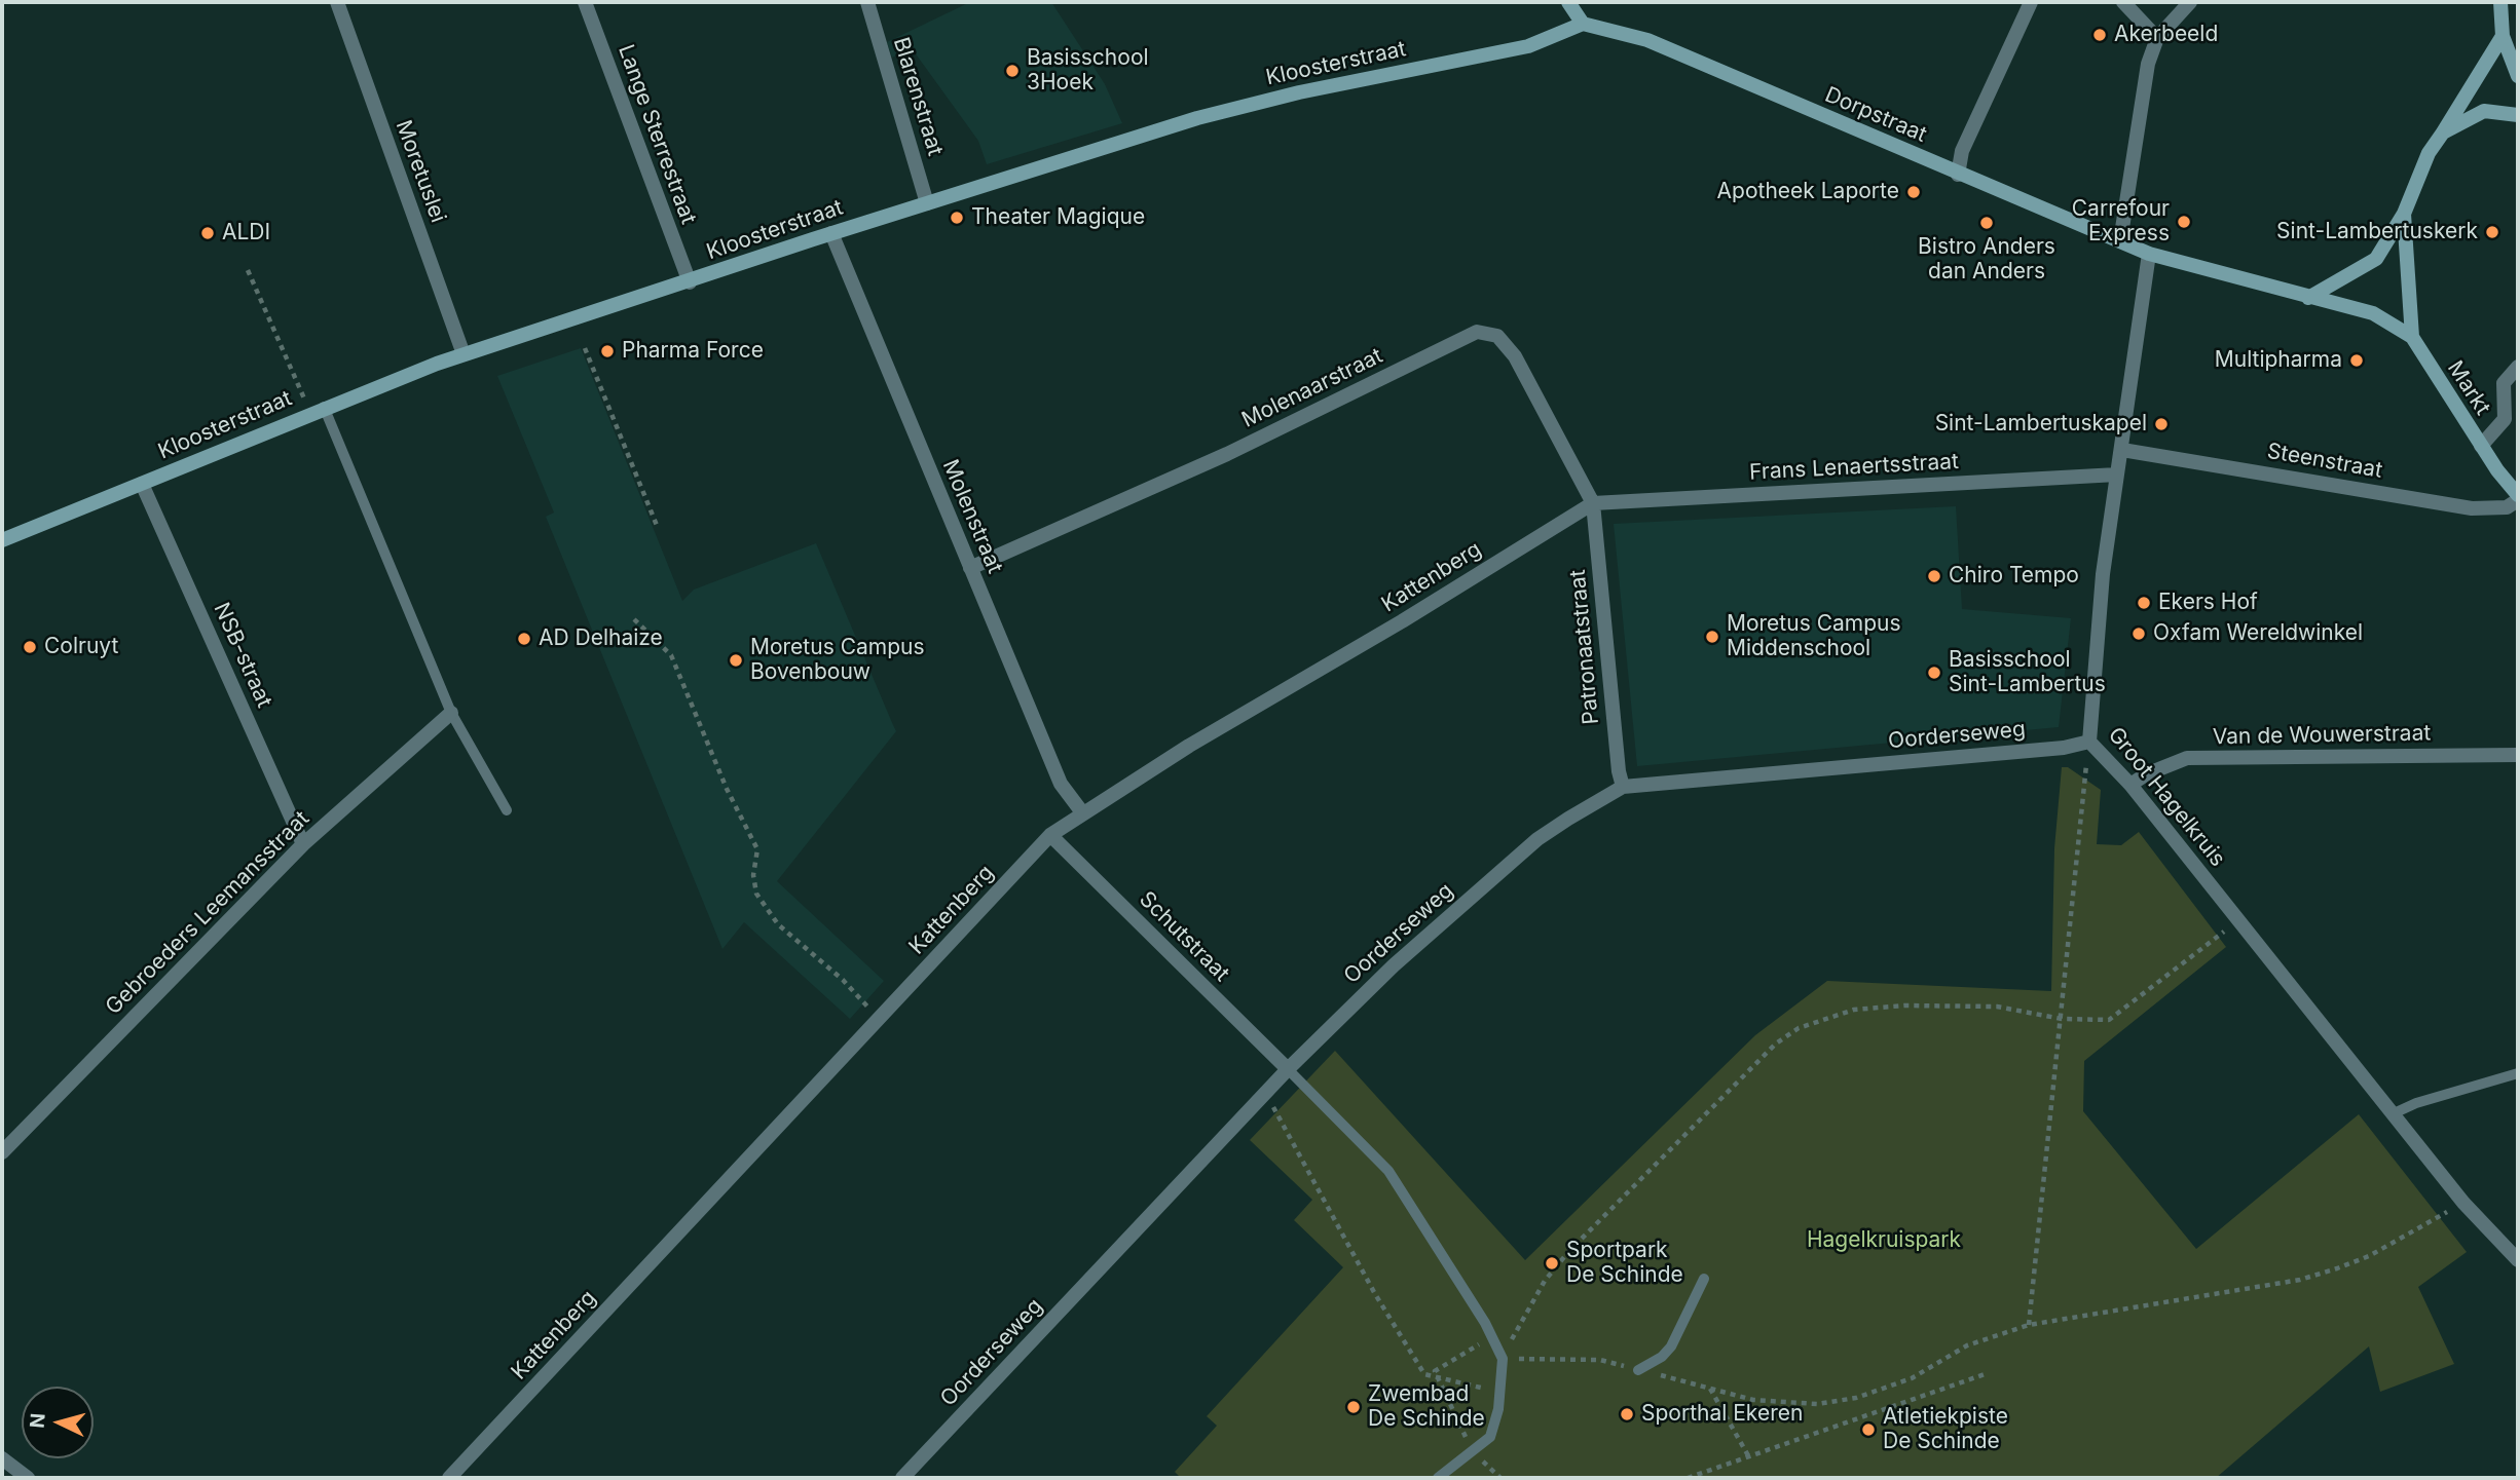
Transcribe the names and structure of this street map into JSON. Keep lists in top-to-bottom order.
{
  "streets": {
    "main road": ["Kloosterstraat", "Dorpstraat", "Markt"],
    "street": [
      "Blarenstraat",
      "Lange Sterrestraat",
      "Moretuslei",
      "Molenaarstraat",
      "Steenstraat",
      "Frans Lenaertsstraat",
      "Molenstraat",
      "Kattenberg",
      "Patronaatstraat",
      "NSB-straat",
      "Oorderseweg",
      "Van de Wouwerstraat",
      "Groot Hagelkruis",
      "Gebroeders Leemansstraat",
      "Schutstraat"
    ]
  },
  "crossings": [
    ["Kloosterstraat", "Blarenstraat"],
    ["Kloosterstraat", "Dorpstraat"],
    ["Kloosterstraat", "Lange Sterrestraat"],
    ["Kloosterstraat", "Moretuslei"],
    ["Kloosterstraat", "Molenstraat"],
    ["Kloosterstraat", "NSB-straat"],
    ["Dorpstraat", "Markt"],
    ["Dorpstraat", "Groot Hagelkruis"],
    ["Molenaarstraat", "Frans Lenaertsstraat"],
    ["Molenaarstraat", "Molenstraat"],
    ["Molenaarstraat", "Kattenberg"],
    ["Molenaarstraat", "Patronaatstraat"],
    ["Markt", "Steenstraat"],
    ["Markt", "Groot Hagelkruis"],
    ["Steenstraat", "Groot Hagelkruis"],
    ["Frans Lenaertsstraat", "Kattenberg"],
    ["Frans Lenaertsstraat", "Patronaatstraat"],
    ["Frans Lenaertsstraat", "Groot Hagelkruis"],
    ["Molenstraat", "Kattenberg"],
    ["Kattenberg", "Patronaatstraat"],
    ["Kattenberg", "Schutstraat"],
    ["Patronaatstraat", "Oorderseweg"],
    ["NSB-straat", "Gebroeders Leemansstraat"],
    ["Oorderseweg", "Groot Hagelkruis"],
    ["Oorderseweg", "Schutstraat"],
    ["Van de Wouwerstraat", "Groot Hagelkruis"]
  ],
  "parks": ["Hagelkruispark"],
  "places": [
    "Akerbeeld",
    "Basisschool 3Hoek",
    "Apotheek Laporte",
    "Theater Magique",
    "Carrefour Express",
    "Bistro Anders dan Anders",
    "Sint-Lambertuskerk",
    "ALDI",
    "Pharma Force",
    "Multipharma",
    "Sint-Lambertuskapel",
    "Chiro Tempo",
    "Ekers Hof",
    "Oxfam Wereldwinkel",
    "Moretus Campus Middenschool",
    "AD Delhaize",
    "Colruyt",
    "Moretus Campus Bovenbouw",
    "Basisschool Sint-Lambertus",
    "Sportpark De Schinde",
    "Zwembad De Schinde",
    "Sporthal Ekeren",
    "Atletiekpiste De Schinde"
  ],
  "north": "left"
}
